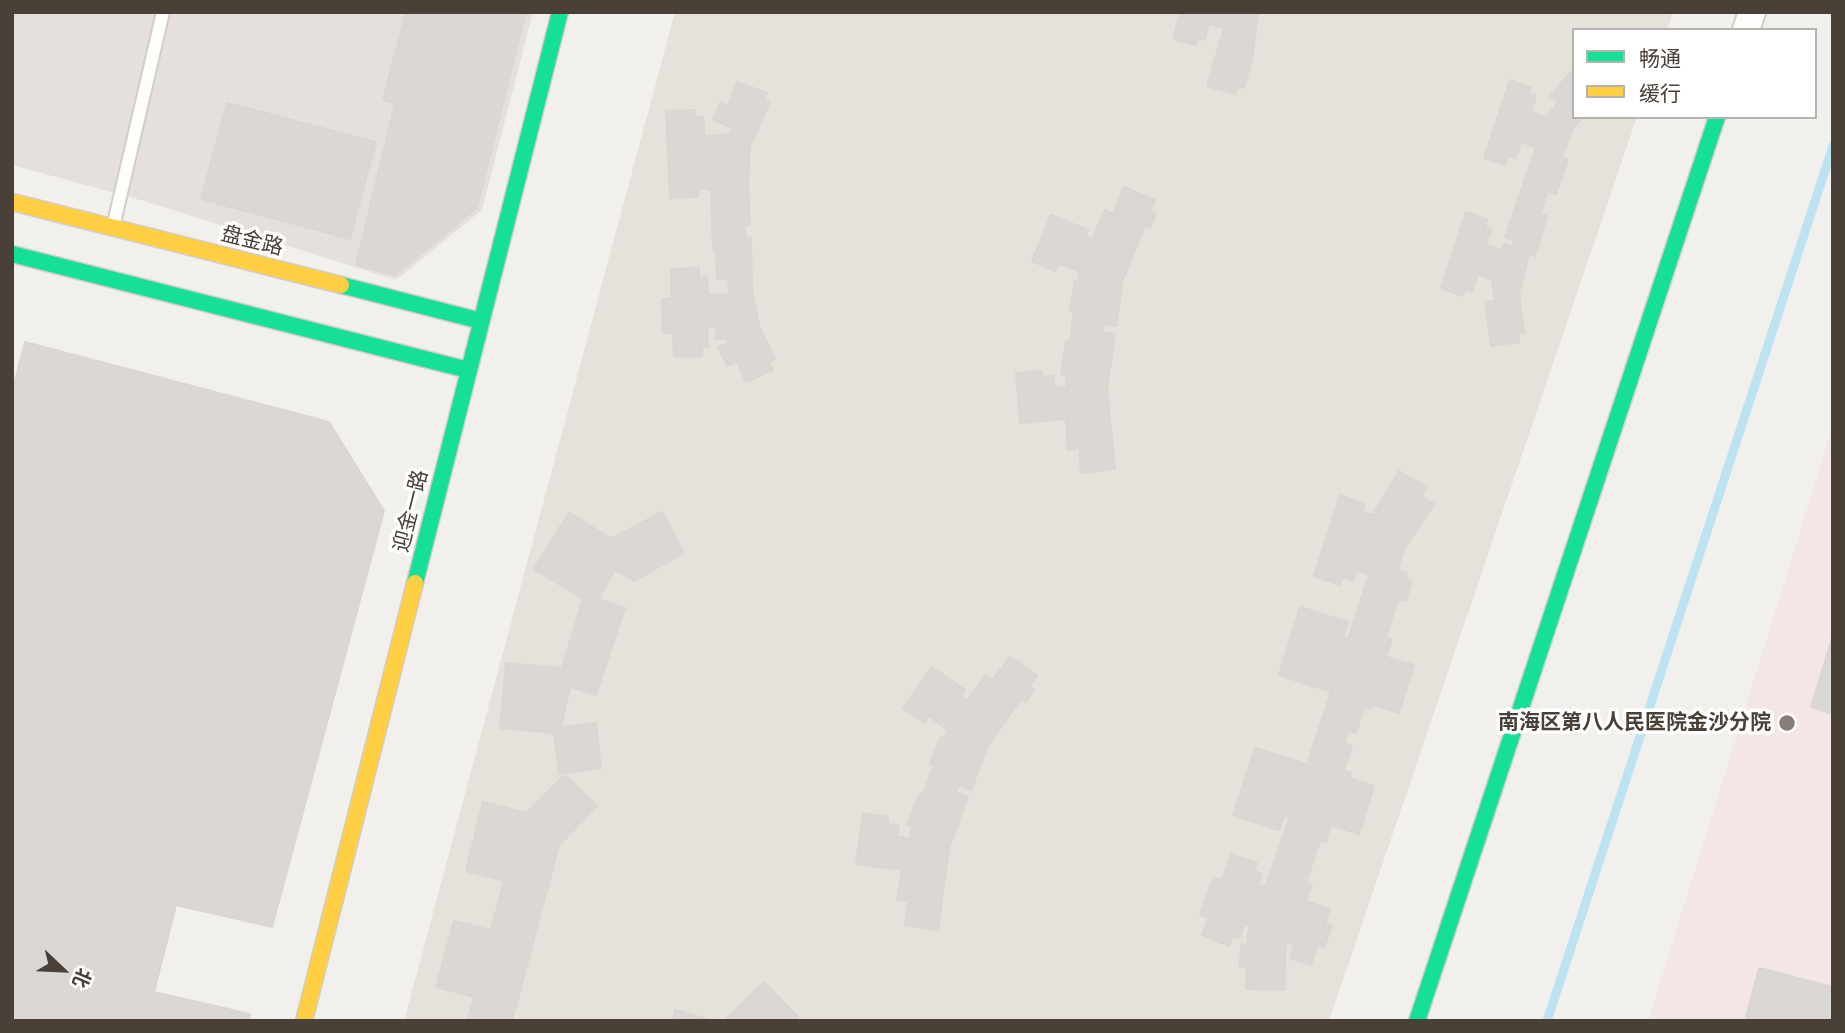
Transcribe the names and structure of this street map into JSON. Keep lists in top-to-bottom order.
{
  "streets": {
    "street": ["盘金路", "迎金一路"]
  },
  "crossings": [
    ["盘金路", "迎金一路"]
  ],
  "places": ["南海区第八人民医院金沙分院"],
  "legend": ["畅通", "缓行"],
  "north": "bottom right"
}
